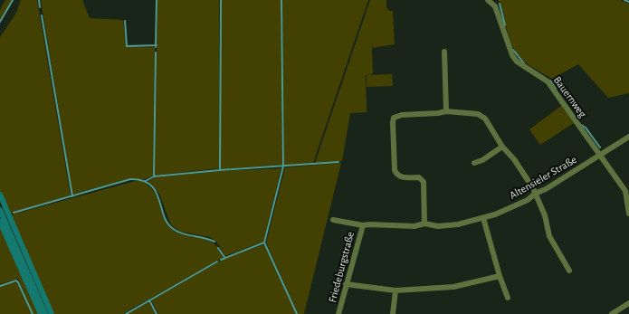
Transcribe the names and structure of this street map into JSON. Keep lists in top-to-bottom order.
{
  "streets": {
    "street": ["Bauernweg", "Altensieler Straße", "Friedeburgstraße"]
  },
  "crossings": [
    ["Bauernweg", "Altensieler Straße"],
    ["Altensieler Straße", "Friedeburgstraße"]
  ]
}
